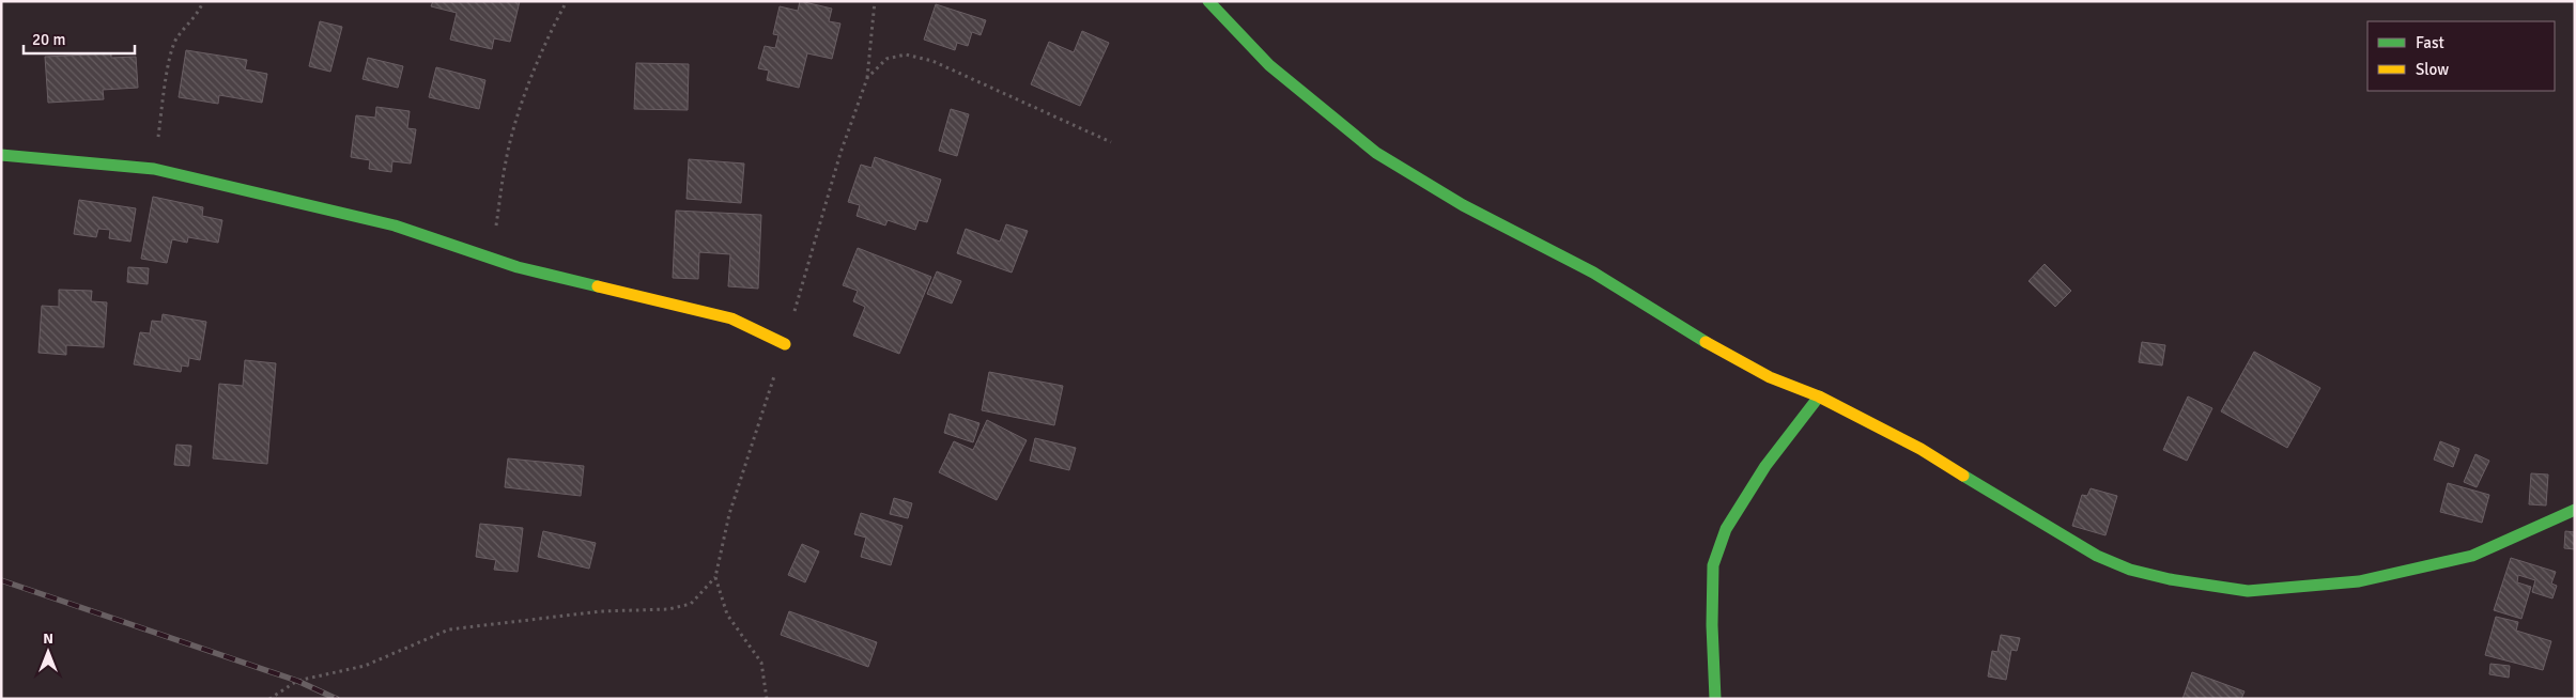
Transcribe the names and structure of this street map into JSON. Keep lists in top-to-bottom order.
{
  "legend": ["Fast", "Slow"],
  "scale_bar": "20 m",
  "north": "top"
}
